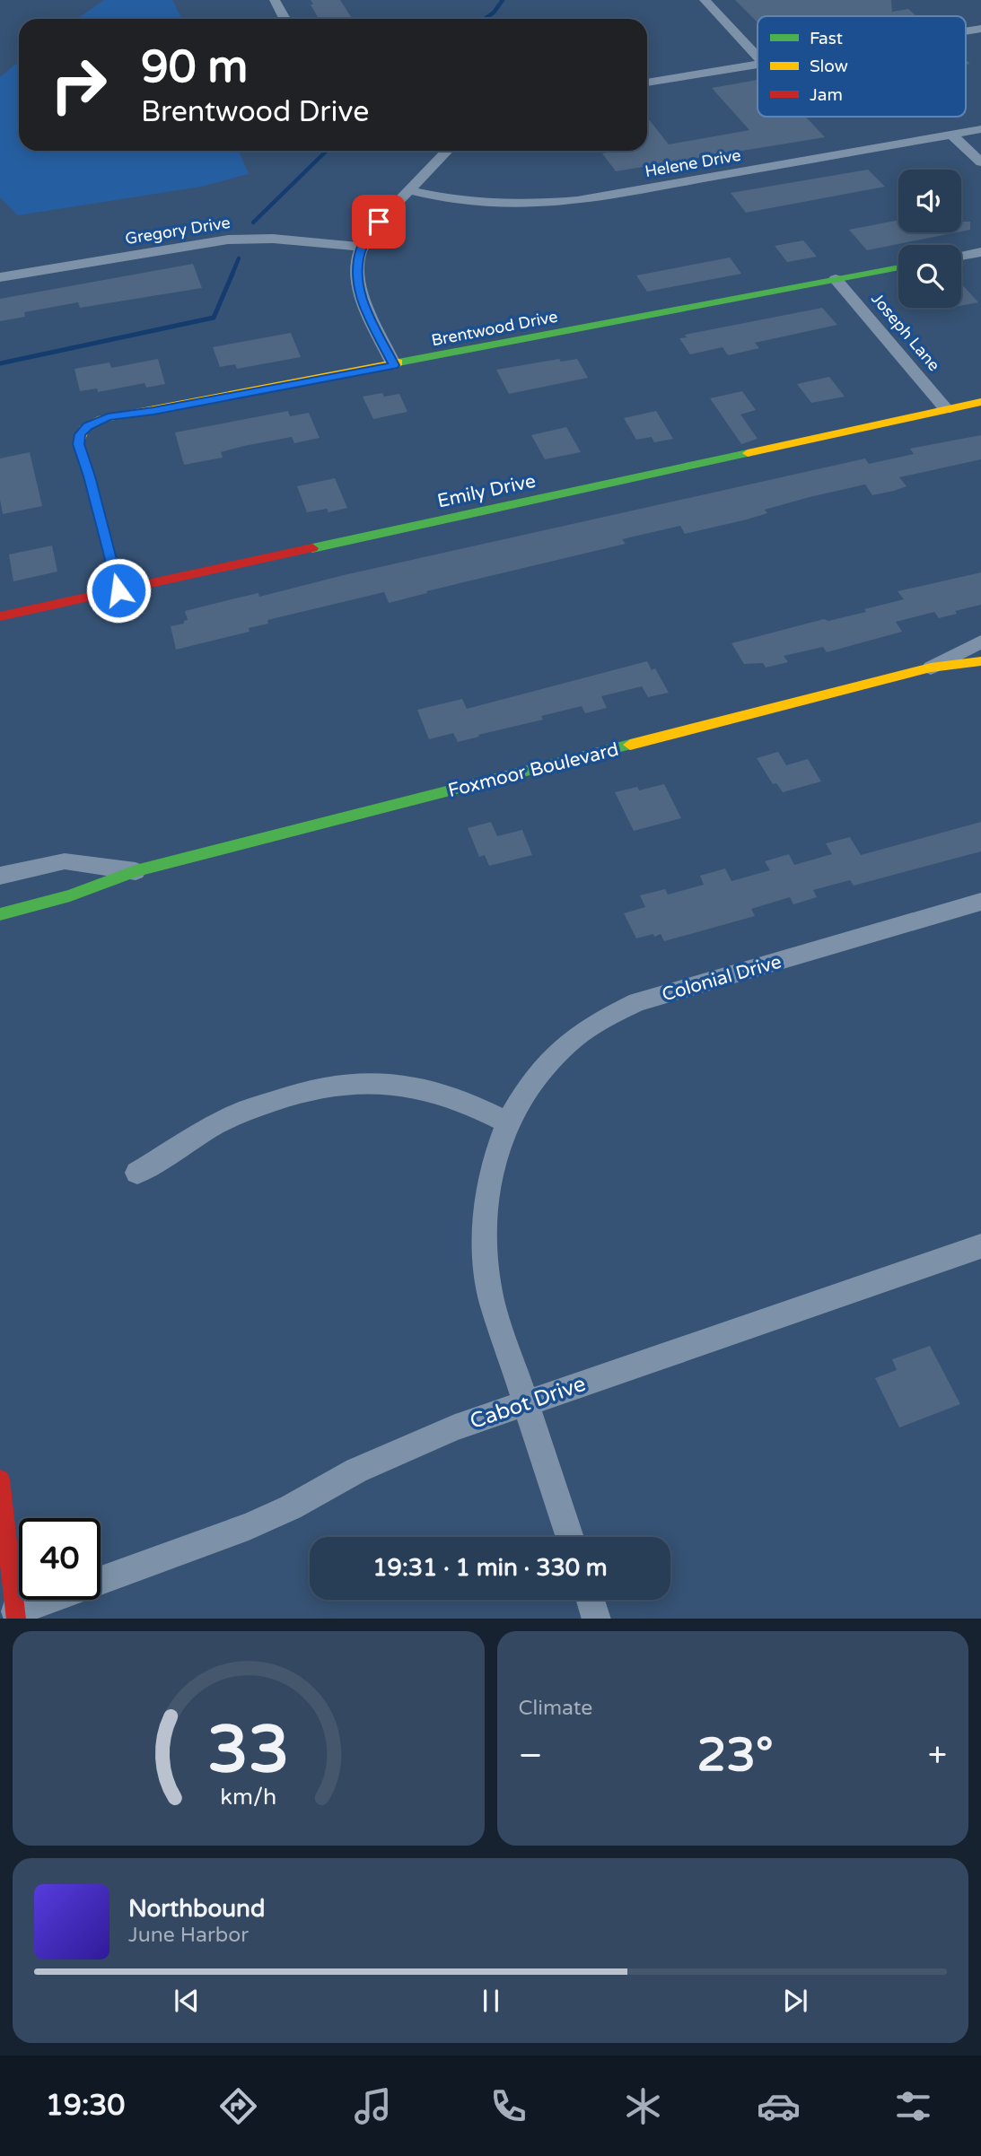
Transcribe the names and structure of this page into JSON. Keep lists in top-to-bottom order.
{
  "streets": {
    "street": [
      "Helene Drive",
      "Gregory Drive",
      "Brentwood Drive",
      "Joseph Lane",
      "Emily Drive",
      "Foxmoor Boulevard",
      "Colonial Drive",
      "Cabot Drive"
    ]
  },
  "crossings": [
    ["Brentwood Drive", "Joseph Lane"],
    ["Brentwood Drive", "Emily Drive"],
    ["Joseph Lane", "Emily Drive"]
  ],
  "legend": ["Fast", "Slow", "Jam"],
  "page": {
    "turn": ["90 m", "Brentwood Drive"],
    "limit": "40",
    "trip": "19:31 · 1 min · 330 m",
    "tile": "Climate",
    "heat": ["−", "23°", "+"],
    "song": ["Northbound", "June Harbor"],
    "tabs": "19:30",
    "gauge": ["33", "km/h"]
  }
}
